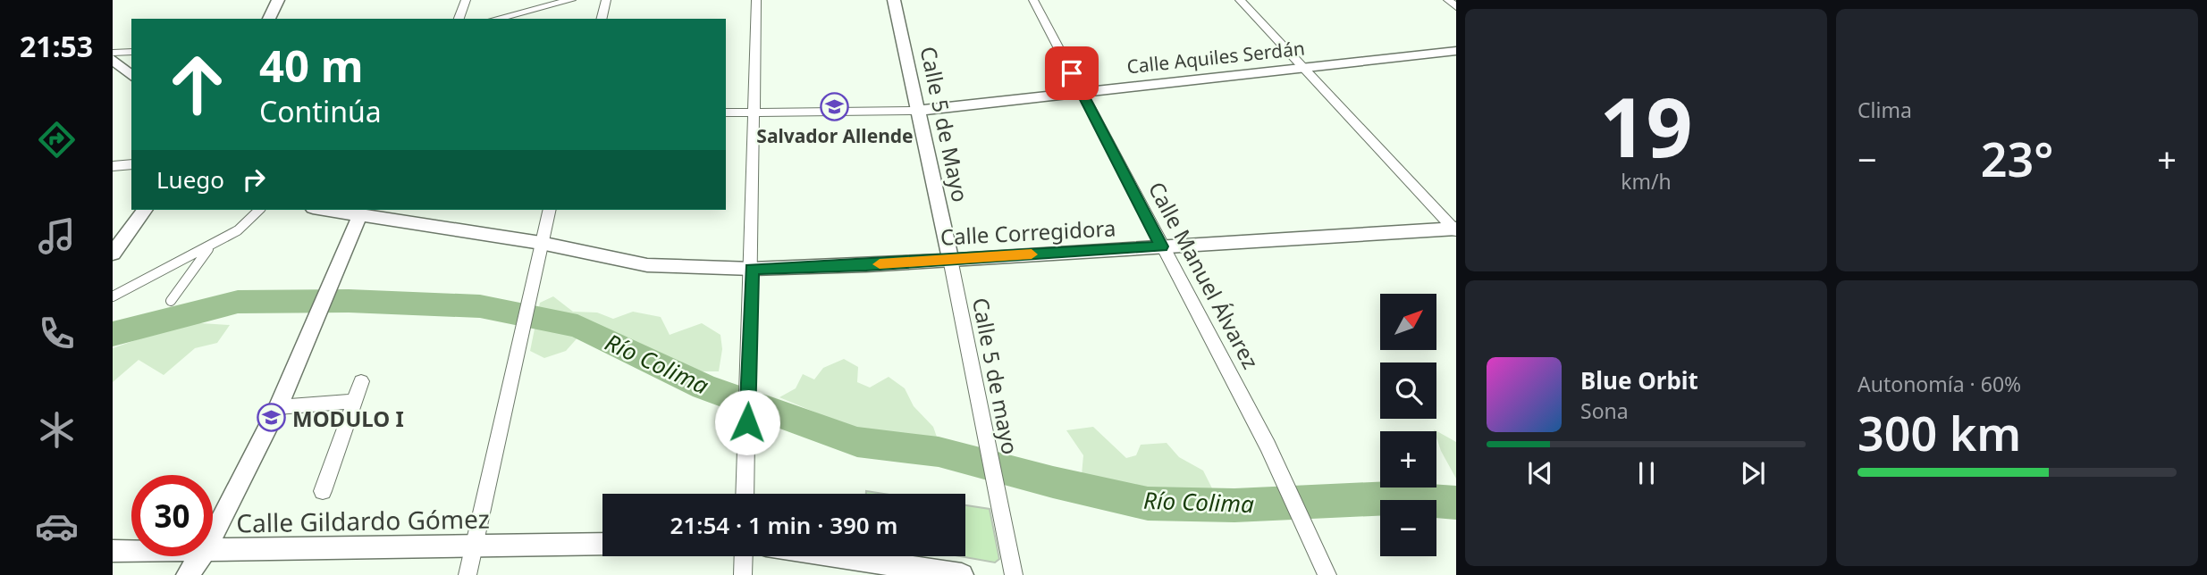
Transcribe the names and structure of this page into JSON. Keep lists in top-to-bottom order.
{
  "streets": {
    "street": [
      "Calle Aquiles Serdán",
      "Calle 5 de Mayo",
      "Calle Corregidora",
      "Calle Manuel Álvarez",
      "Calle 5 de mayo",
      "Calle Gildardo Gómez"
    ]
  },
  "crossings": [
    ["Calle Aquiles Serdán", "Calle 5 de Mayo"],
    ["Calle Aquiles Serdán", "Calle Manuel Álvarez"],
    ["Calle 5 de Mayo", "Calle Corregidora"],
    ["Calle 5 de Mayo", "Calle 5 de mayo"],
    ["Calle Corregidora", "Calle Manuel Álvarez"],
    ["Calle Corregidora", "Calle 5 de mayo"]
  ],
  "water": ["Río Colima"],
  "places": {
    "school or university": ["Salvador Allende", "MODULO I"]
  },
  "north": "top right",
  "page": {
    "tabs": "21:53",
    "tile": [
      ["19", "km/h"],
      "Clima",
      ["Autonomía · 60%", "300 km"]
    ],
    "turn": ["40 m", "Continúa"],
    "heat": ["−", "23°", "+"],
    "then": "Luego",
    "map_buttons": ["+", "−"],
    "song": ["Blue Orbit", "Sona"],
    "limit": "30",
    "trip": "21:54 · 1 min · 390 m"
  }
}
